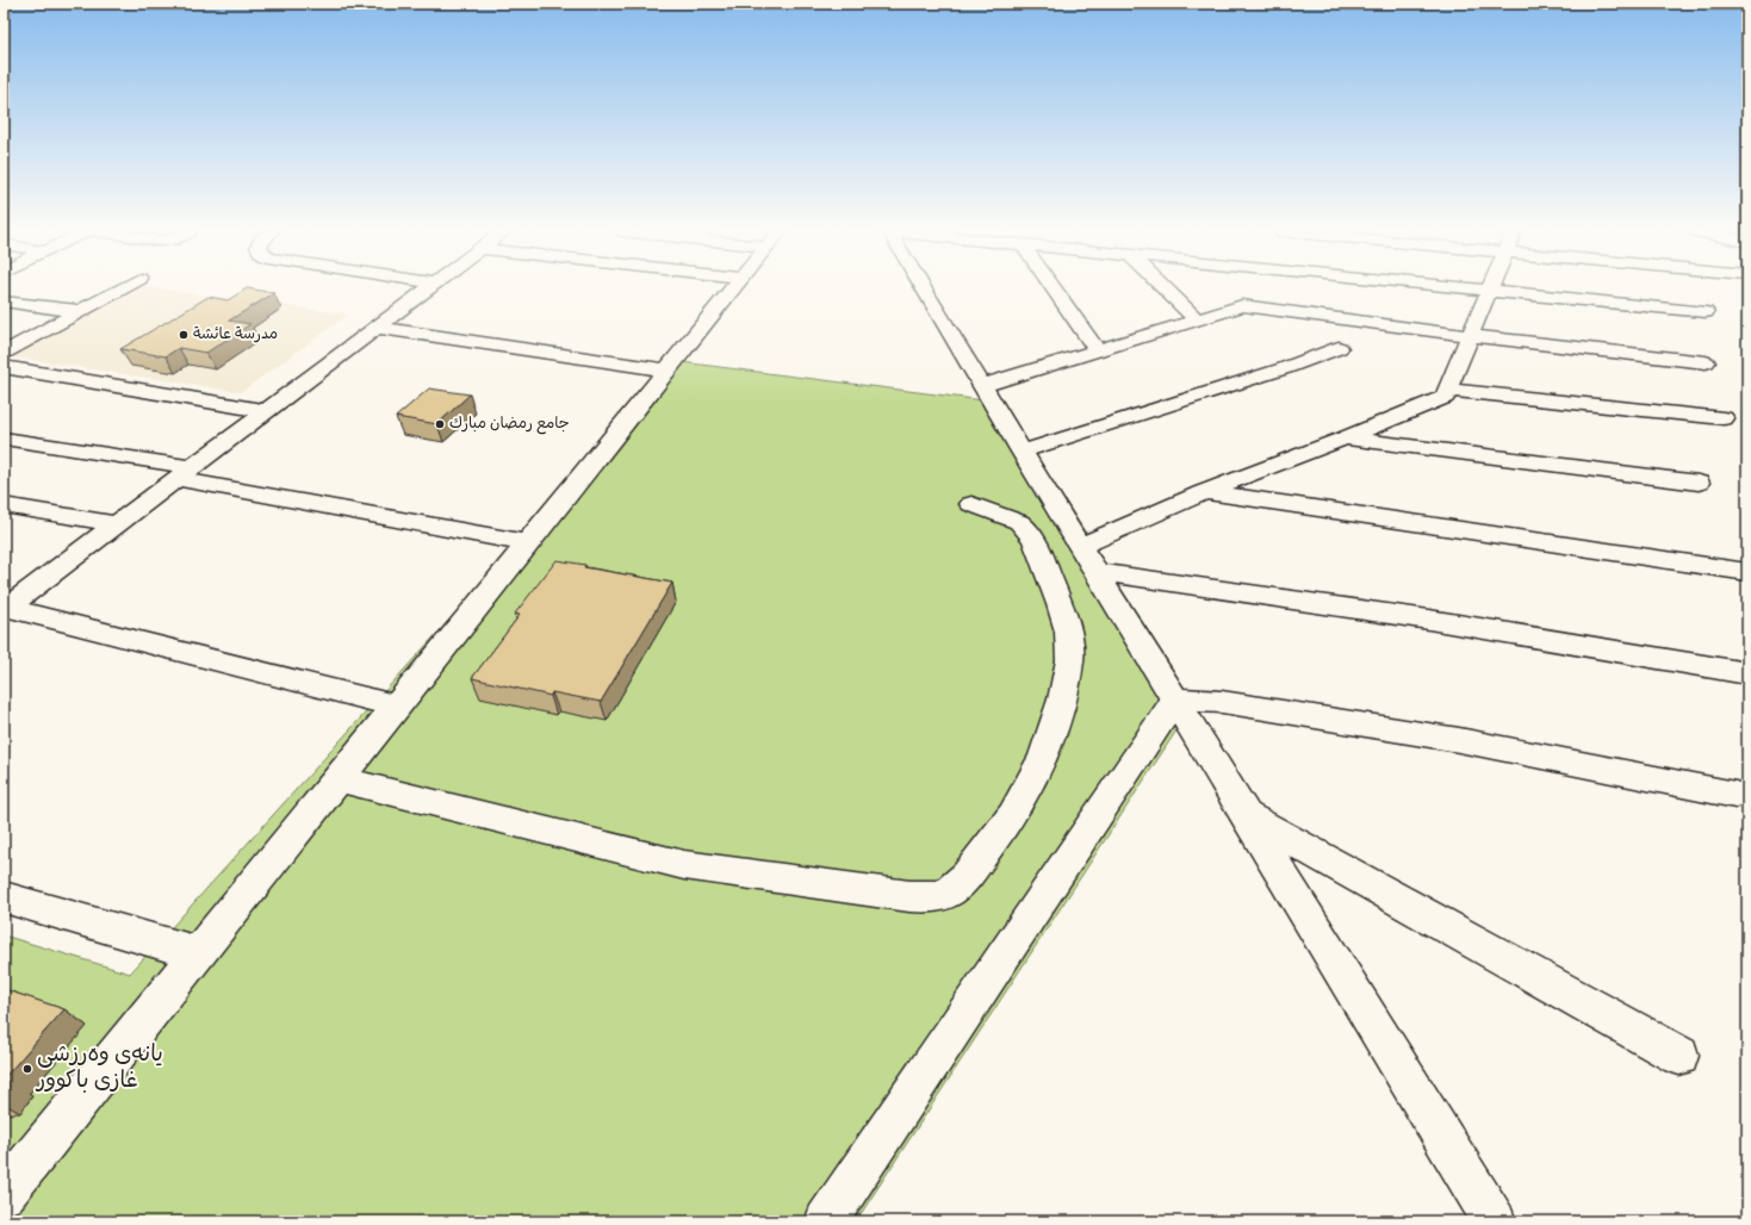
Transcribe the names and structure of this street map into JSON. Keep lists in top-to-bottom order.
{
  "places": ["مدرسة عائشة", "جامع رمضان مبارك", "یانەی وەرزشی غازی باکوور"]
}
